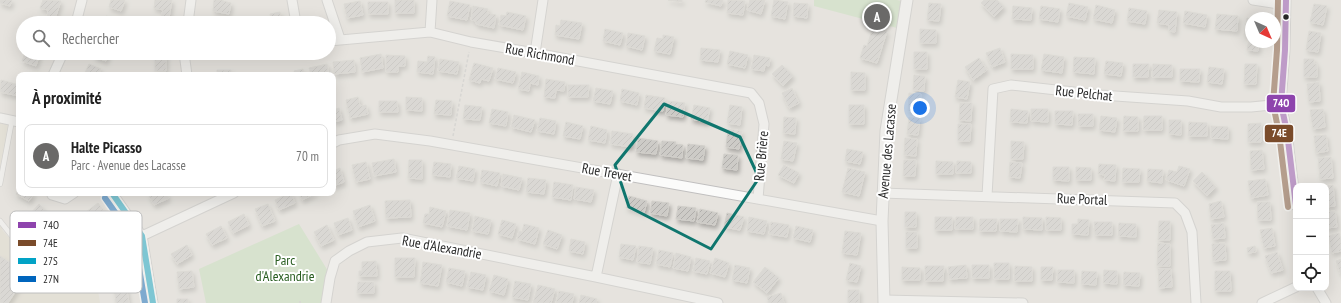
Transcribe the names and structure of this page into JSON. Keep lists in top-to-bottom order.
{
  "streets": {
    "street": [
      "Rue Richmond",
      "Rue Pelchat",
      "Avenue des Lacasse",
      "Rue Brière",
      "Rue Trevet",
      "Rue Portal",
      "Rue d'Alexandrie"
    ]
  },
  "crossings": [
    ["Rue Richmond", "Rue Brière"],
    ["Rue Pelchat", "Rue Portal"],
    ["Avenue des Lacasse", "Rue Trevet"],
    ["Avenue des Lacasse", "Rue Portal"],
    ["Rue Brière", "Rue Trevet"]
  ],
  "parks": ["Parc d'Alexandrie"],
  "lines": [
    "transit line 74O",
    "transit line 74E",
    "transit line 27S",
    "transit line 27N"
  ],
  "legend": [
    "74O",
    "74E",
    "27S",
    "27N"
  ],
  "north": "bottom right",
  "page": {
    "pins": "A",
    "search": "Rechercher",
    "heading": "À proximité",
    "list": [
      {
        "mark": "A",
        "name": "Halte Picasso",
        "note": "Parc · Avenue des Lacasse",
        "value": "70 m"
      }
    ],
    "map_buttons": ["+", "−"]
  }
}
